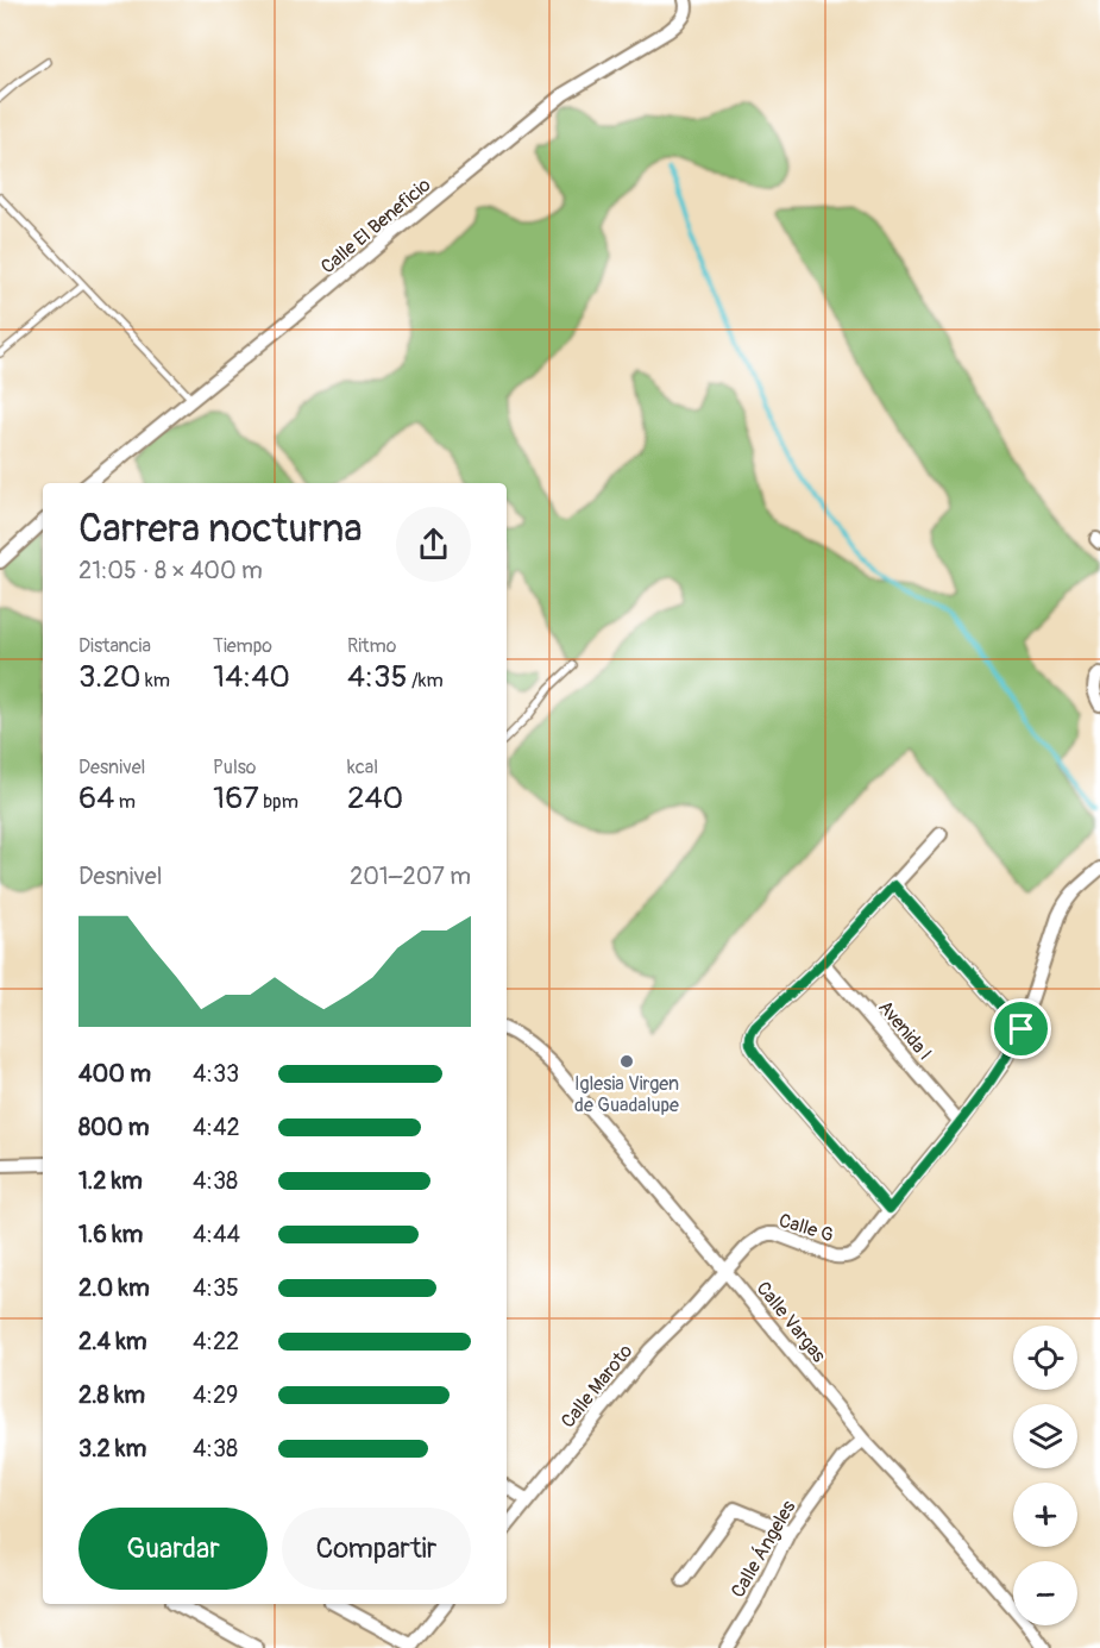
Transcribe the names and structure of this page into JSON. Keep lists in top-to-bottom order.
{
  "streets": {
    "street": [
      "Calle El Beneficio",
      "Avenida I",
      "Calle G",
      "Calle Vargas",
      "Calle Maroto",
      "Calle Ángeles"
    ]
  },
  "crossings": [
    ["Avenida I", "Calle G"],
    ["Calle G", "Calle Vargas"],
    ["Calle G", "Calle Maroto"],
    ["Calle Vargas", "Calle Maroto"],
    ["Calle Vargas", "Calle Ángeles"]
  ],
  "places": ["Iglesia Virgen de Guadalupe"],
  "page": {
    "heading": ["Carrera nocturna", "21:05 · 8 × 400 m"],
    "stats": [
      ["Distancia", "3.20 km"],
      ["Tiempo", "14:40"],
      ["Ritmo", "4:35 /km"],
      ["Desnivel", "64 m"],
      ["Pulso", "167 bpm"],
      ["kcal", "240"]
    ],
    "chart": ["Desnivel", "201–207 m"],
    "list": [
      {
        "name": "400 m",
        "note": "4:33"
      },
      {
        "name": "800 m",
        "note": "4:42"
      },
      {
        "name": "1.2 km",
        "note": "4:38"
      },
      {
        "name": "1.6 km",
        "note": "4:44"
      },
      {
        "name": "2.0 km",
        "note": "4:35"
      },
      {
        "name": "2.4 km",
        "note": "4:22"
      },
      {
        "name": "2.8 km",
        "note": "4:29"
      },
      {
        "name": "3.2 km",
        "note": "4:38"
      }
    ],
    "map_buttons": ["+", "−"],
    "buttons": ["Guardar", "Compartir"]
  }
}
